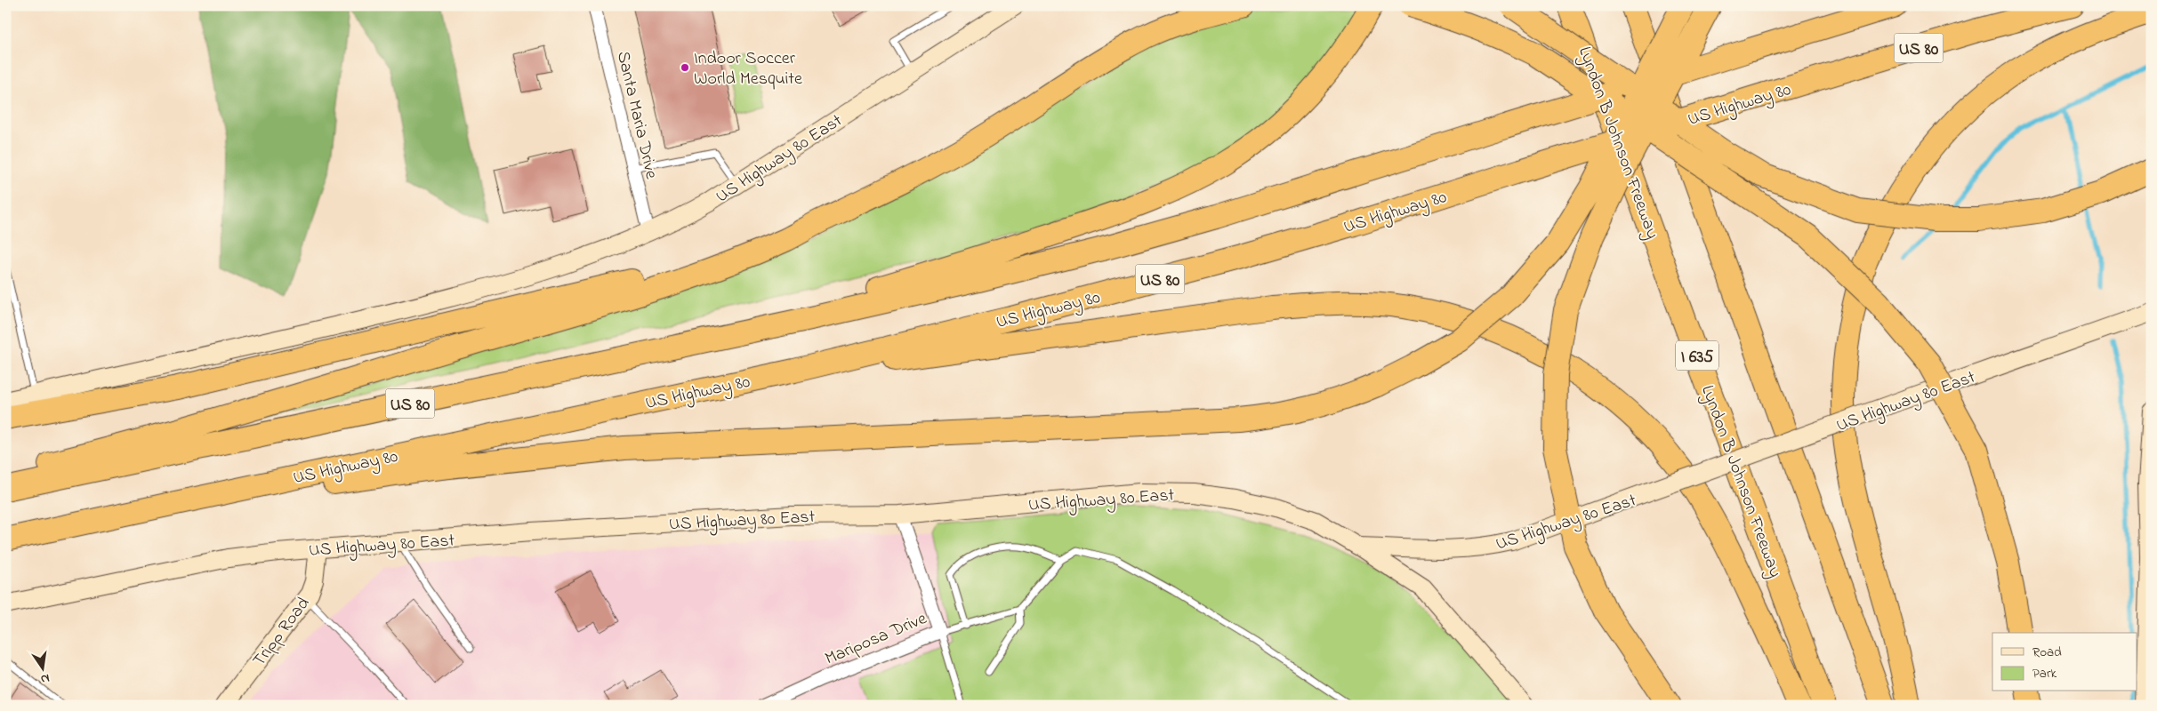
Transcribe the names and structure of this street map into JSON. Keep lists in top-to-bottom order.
{
  "streets": {
    "highway": [
      "US 80",
      "US Highway 80",
      "Lyndon B Johnson Freeway",
      "I 635"
    ],
    "main road": ["US Highway 80 East", "Tripp Road"],
    "street": ["Santa Maria Drive", "Mariposa Drive"]
  },
  "crossings": [
    ["Santa Maria Drive", "US Highway 80 East"],
    ["US Highway 80 East", "Tripp Road"],
    ["US Highway 80 East", "Mariposa Drive"]
  ],
  "places": ["Indoor Soccer World Mesquite"],
  "legend": ["Road", "Park"],
  "north": "bottom"
}
